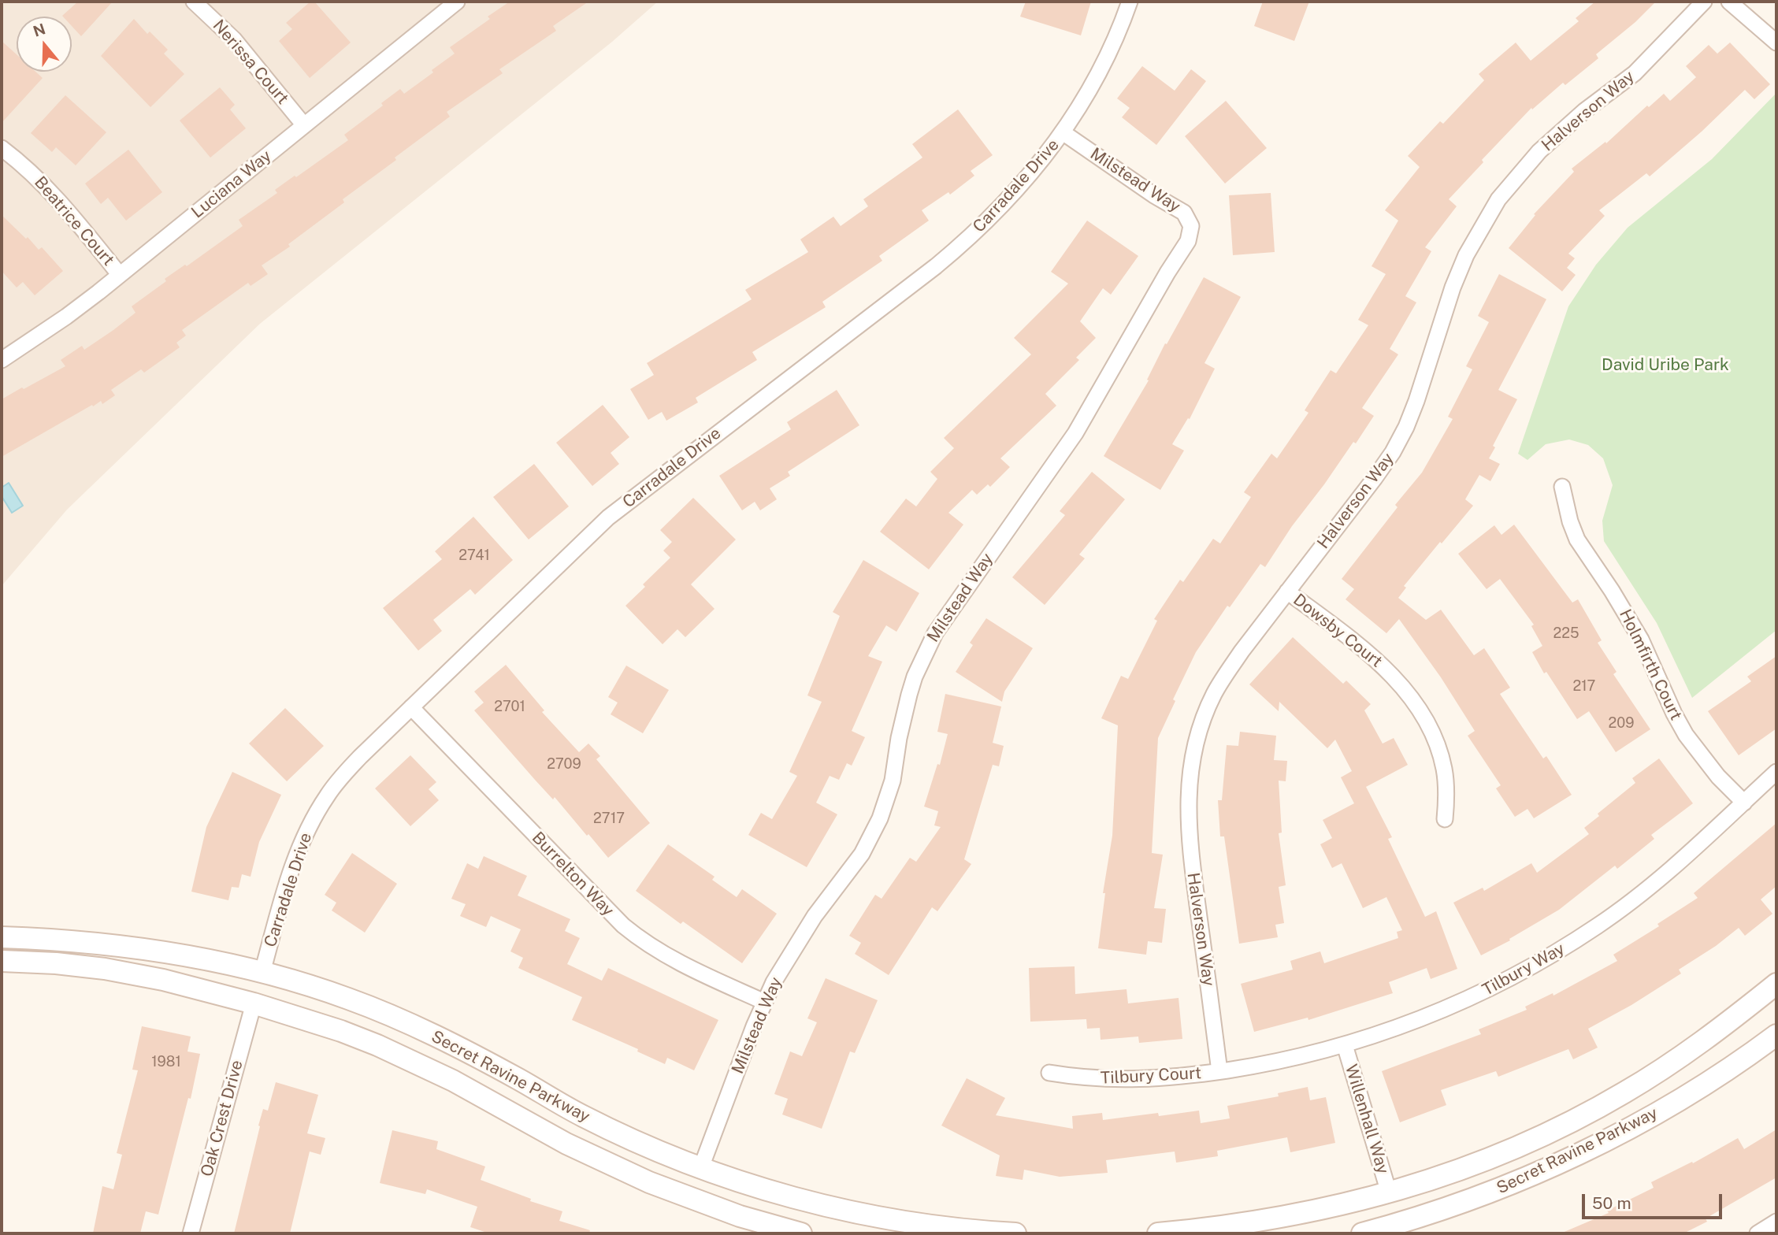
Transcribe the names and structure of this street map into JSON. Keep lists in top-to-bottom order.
{
  "streets": {
    "main road": ["Secret Ravine Parkway"],
    "street": [
      "Nerissa Court",
      "Halverson Way",
      "Milstead Way",
      "Luciana Way",
      "Carradale Drive",
      "Beatrice Court",
      "Dowsby Court",
      "Holmfirth Court",
      "Burrelton Way",
      "Tilbury Way",
      "Tilbury Court",
      "Oak Crest Drive",
      "Willenhall Way"
    ]
  },
  "crossings": [
    ["Nerissa Court", "Luciana Way"],
    ["Halverson Way", "Dowsby Court"],
    ["Halverson Way", "Tilbury Way"],
    ["Halverson Way", "Tilbury Court"],
    ["Milstead Way", "Carradale Drive"],
    ["Milstead Way", "Burrelton Way"],
    ["Milstead Way", "Secret Ravine Parkway"],
    ["Luciana Way", "Beatrice Court"],
    ["Carradale Drive", "Burrelton Way"],
    ["Carradale Drive", "Secret Ravine Parkway"],
    ["Holmfirth Court", "Tilbury Way"],
    ["Tilbury Way", "Tilbury Court"],
    ["Tilbury Way", "Willenhall Way"],
    ["Secret Ravine Parkway", "Oak Crest Drive"],
    ["Secret Ravine Parkway", "Willenhall Way"]
  ],
  "parks": ["David Uribe Park"],
  "house_numbers": [
    "2741",
    "225",
    "217",
    "2701",
    "209",
    "2709",
    "2717",
    "1981"
  ],
  "scale_bar": "50 m",
  "north": "top"
}
